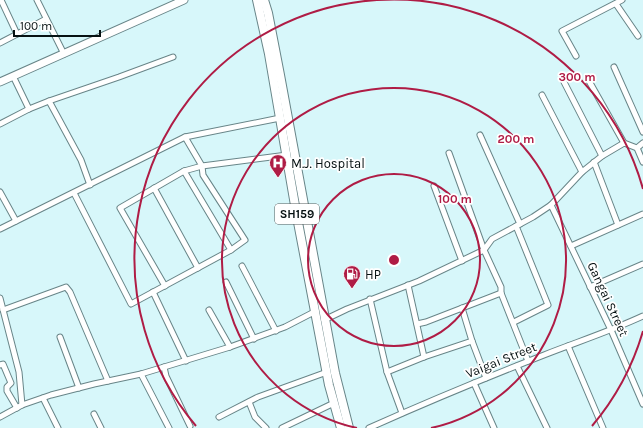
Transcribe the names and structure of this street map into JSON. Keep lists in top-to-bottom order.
{
  "streets": {
    "main road": ["SH159"],
    "street": ["Gangai Street", "Vaigai Street"]
  },
  "crossings": [
    ["Gangai Street", "Vaigai Street"]
  ],
  "places": {
    "hospital": ["M.J. Hospital"],
    "fuel station": ["HP"]
  },
  "scale_bar": "100 m",
  "rings": ["300 m", "200 m", "100 m"]
}
